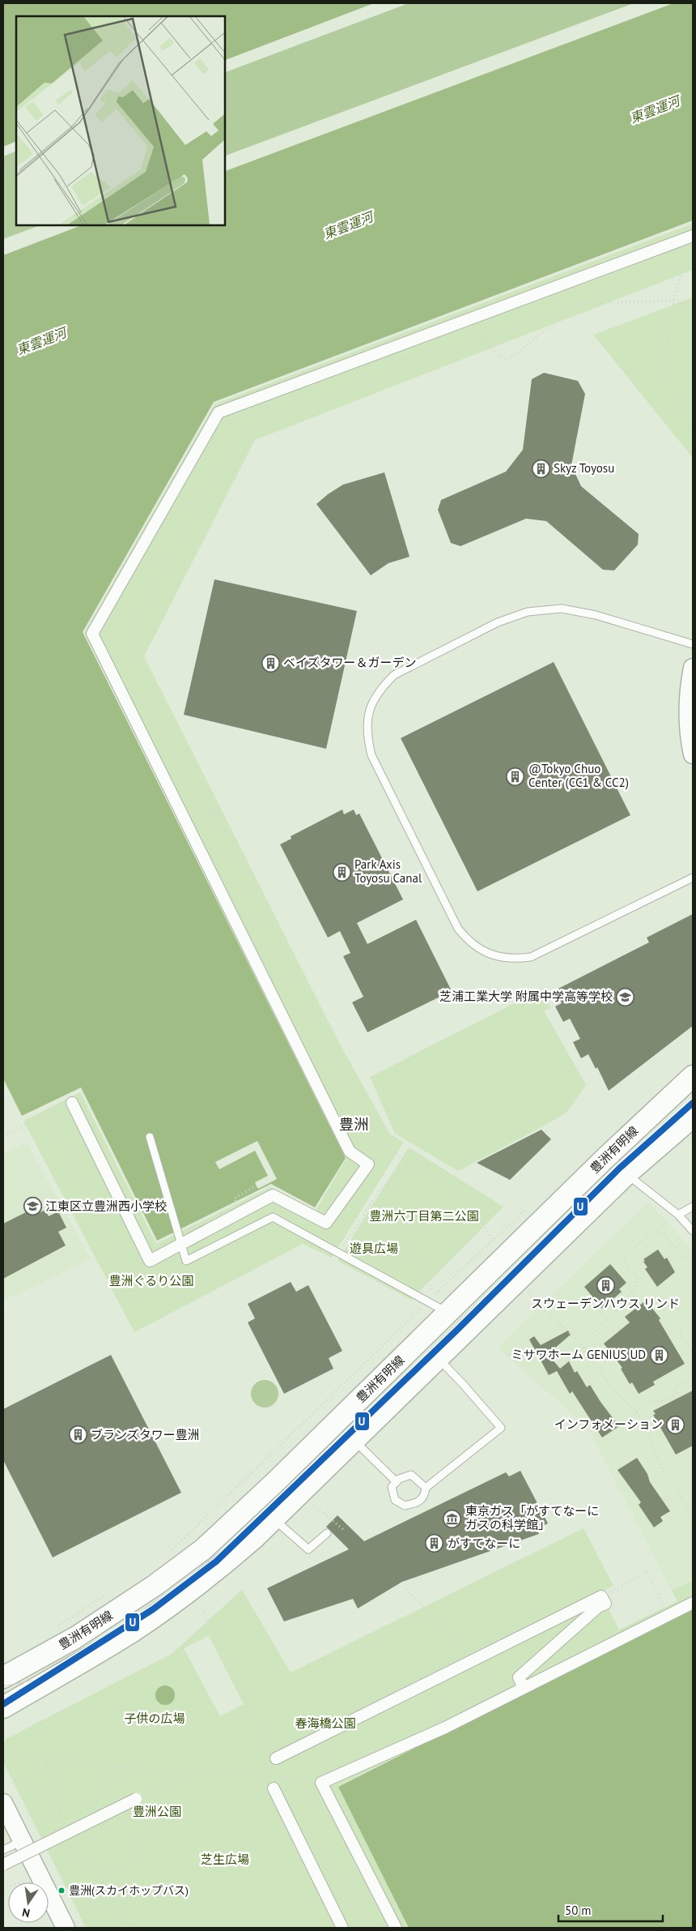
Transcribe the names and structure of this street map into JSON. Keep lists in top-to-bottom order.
{
  "streets": {
    "main road": ["豊洲有明線"]
  },
  "districts": ["豊洲"],
  "water": ["東雲運河"],
  "parks": [
    "豊洲六丁目第二公園",
    "遊具広場",
    "豊洲ぐるり公園",
    "子供の広場",
    "春海橋公園",
    "豊洲公園",
    "芝生広場"
  ],
  "places": {
    "building": [
      "Skyz Toyosu",
      "ベイズタワー＆ガーデン",
      "@Tokyo Chuo Center (CC1 & CC2)",
      "Park Axis Toyosu Canal",
      "スウェーデンハウス リンド",
      "ミサワホーム GENIUS UD",
      "インフォメーション",
      "ブランズタワー豊洲",
      "がすてなーに"
    ],
    "school or university": ["芝浦工業大学 附属中学高等学校", "江東区立豊洲西小学校"],
    "museum": ["東京ガス「がすてなーに ガスの科学館」"],
    "other": ["豊洲(スカイホップバス)"]
  },
  "lines": ["transit line U"],
  "scale_bar": "50 m",
  "north": "bottom"
}
